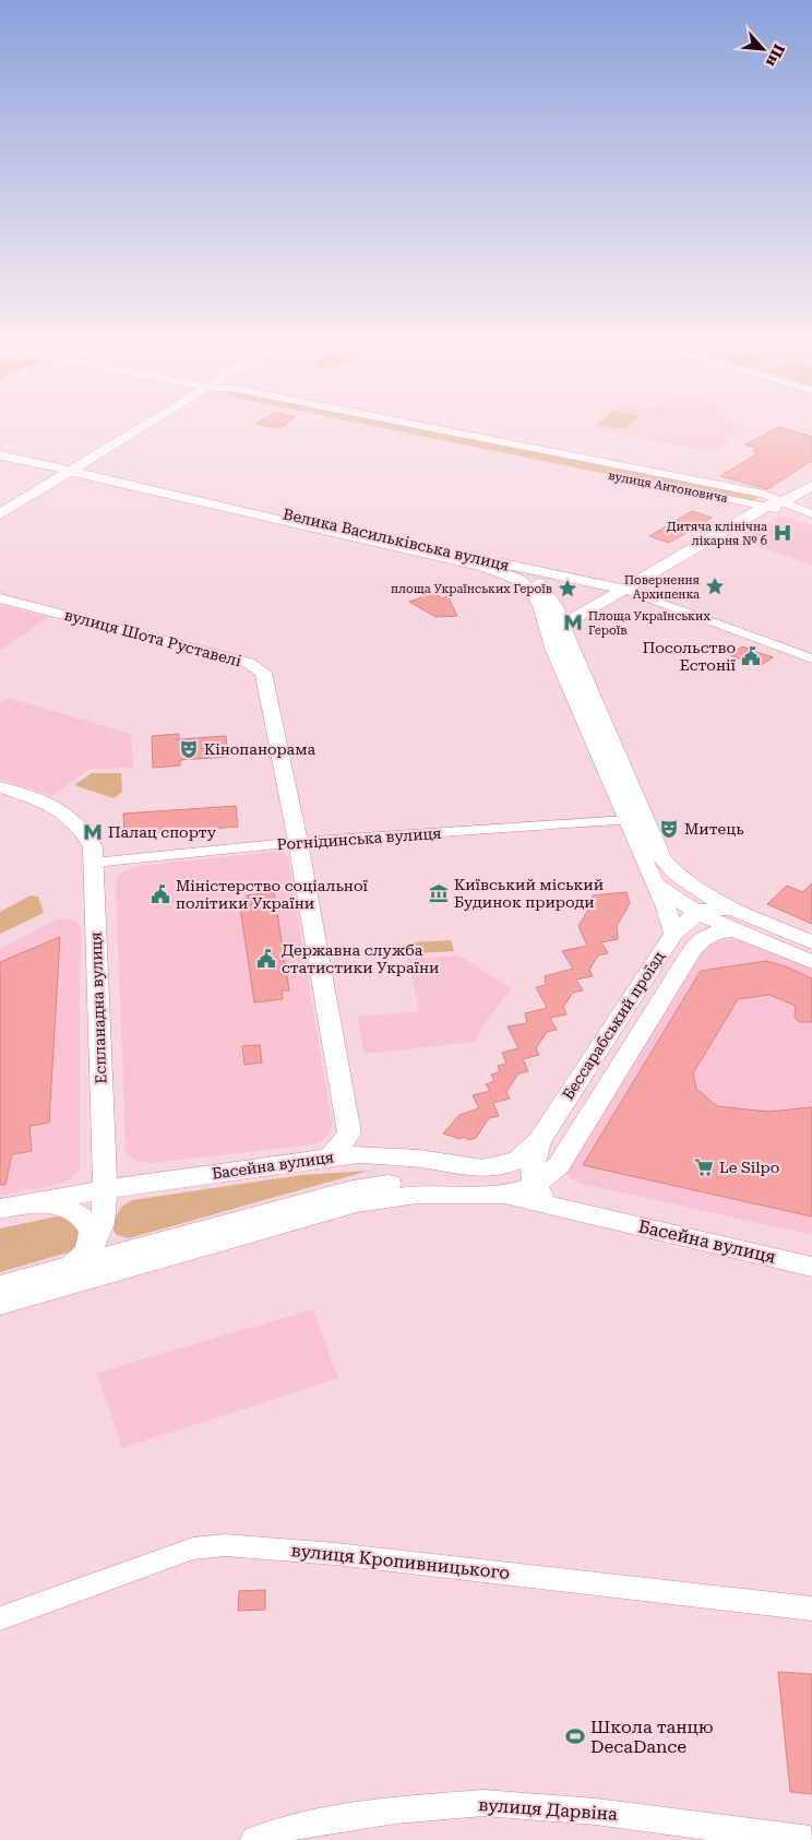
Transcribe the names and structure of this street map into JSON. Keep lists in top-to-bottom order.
{
  "streets": {
    "main road": [
      "Велика Васильківська вулиця",
      "вулиця Шота Руставелі",
      "Еспланадна вулиця",
      "Бессарабський проїзд",
      "Басейна вулиця"
    ],
    "street": [
      "вулиця Антоновича",
      "Рогнідинська вулиця",
      "вулиця Кропивницького",
      "вулиця Дарвіна"
    ]
  },
  "crossings": [
    ["Велика Васильківська вулиця", "Рогнідинська вулиця"],
    ["Велика Васильківська вулиця", "Бессарабський проїзд"],
    ["вулиця Шота Руставелі", "Рогнідинська вулиця"],
    ["вулиця Шота Руставелі", "Басейна вулиця"],
    ["Рогнідинська вулиця", "Еспланадна вулиця"],
    ["Еспланадна вулиця", "Басейна вулиця"],
    ["Бессарабський проїзд", "Басейна вулиця"]
  ],
  "places": {
    "hospital": ["Дитяча клінічна лікарня № 6"],
    "place": ["Повернення Архипенка", "площа Українських Героїв"],
    "metro station": ["Площа Українських Героїв", "Палац спорту"],
    "public building": ["Посольство Естонії", "Міністерство соціальної політики України", "Державна служба статистики України"],
    "theatre": ["Кінопанорама", "Митець"],
    "museum": ["Київський міський Будинок природи"],
    "supermarket": ["Le Silpo"],
    "sports": ["Школа танцю DecaDance"]
  },
  "north": "bottom right"
}
